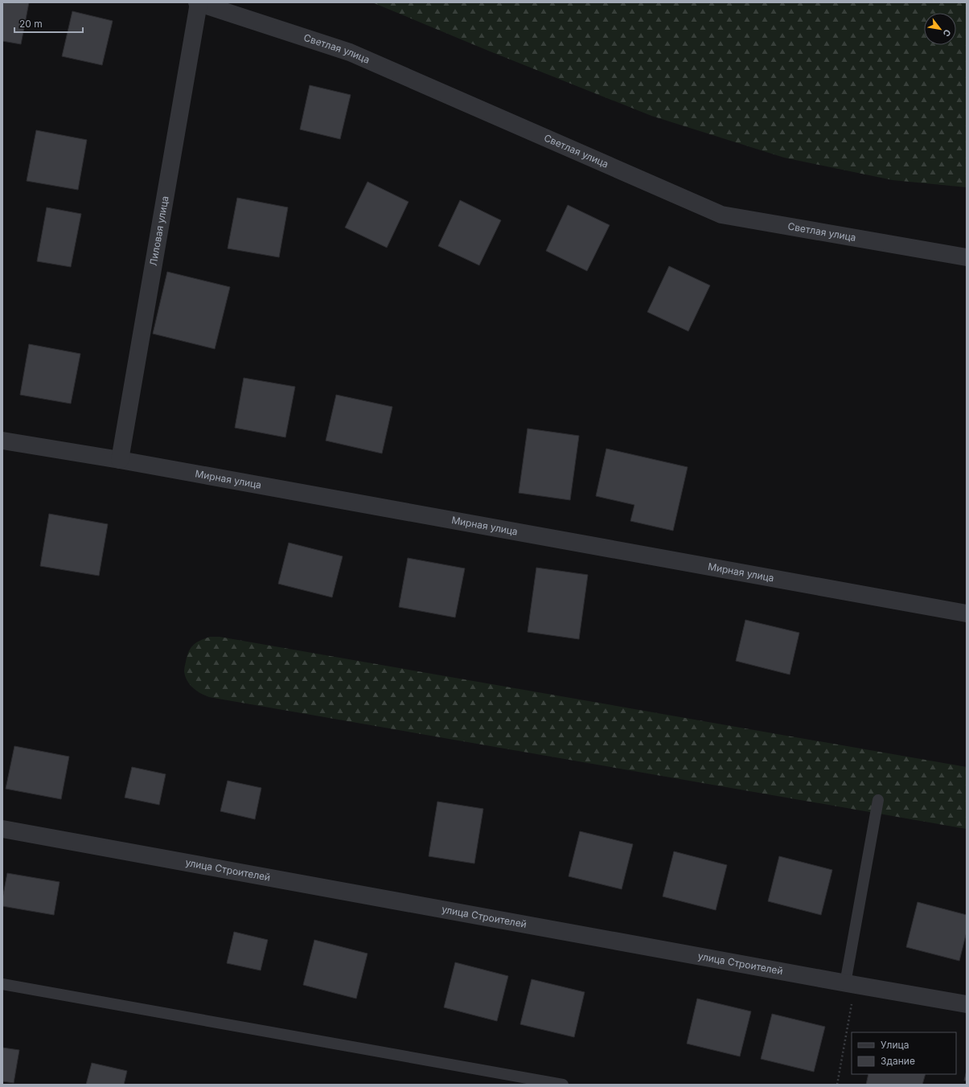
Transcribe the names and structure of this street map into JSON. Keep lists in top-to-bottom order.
{
  "streets": {
    "street": [
      "Светлая улица",
      "Лиловая улица",
      "Мирная улица",
      "улица Строителей"
    ]
  },
  "crossings": [
    ["Светлая улица", "Лиловая улица"],
    ["Лиловая улица", "Мирная улица"]
  ],
  "legend": ["Улица", "Здание"],
  "scale_bar": "20 m",
  "north": "bottom right"
}
